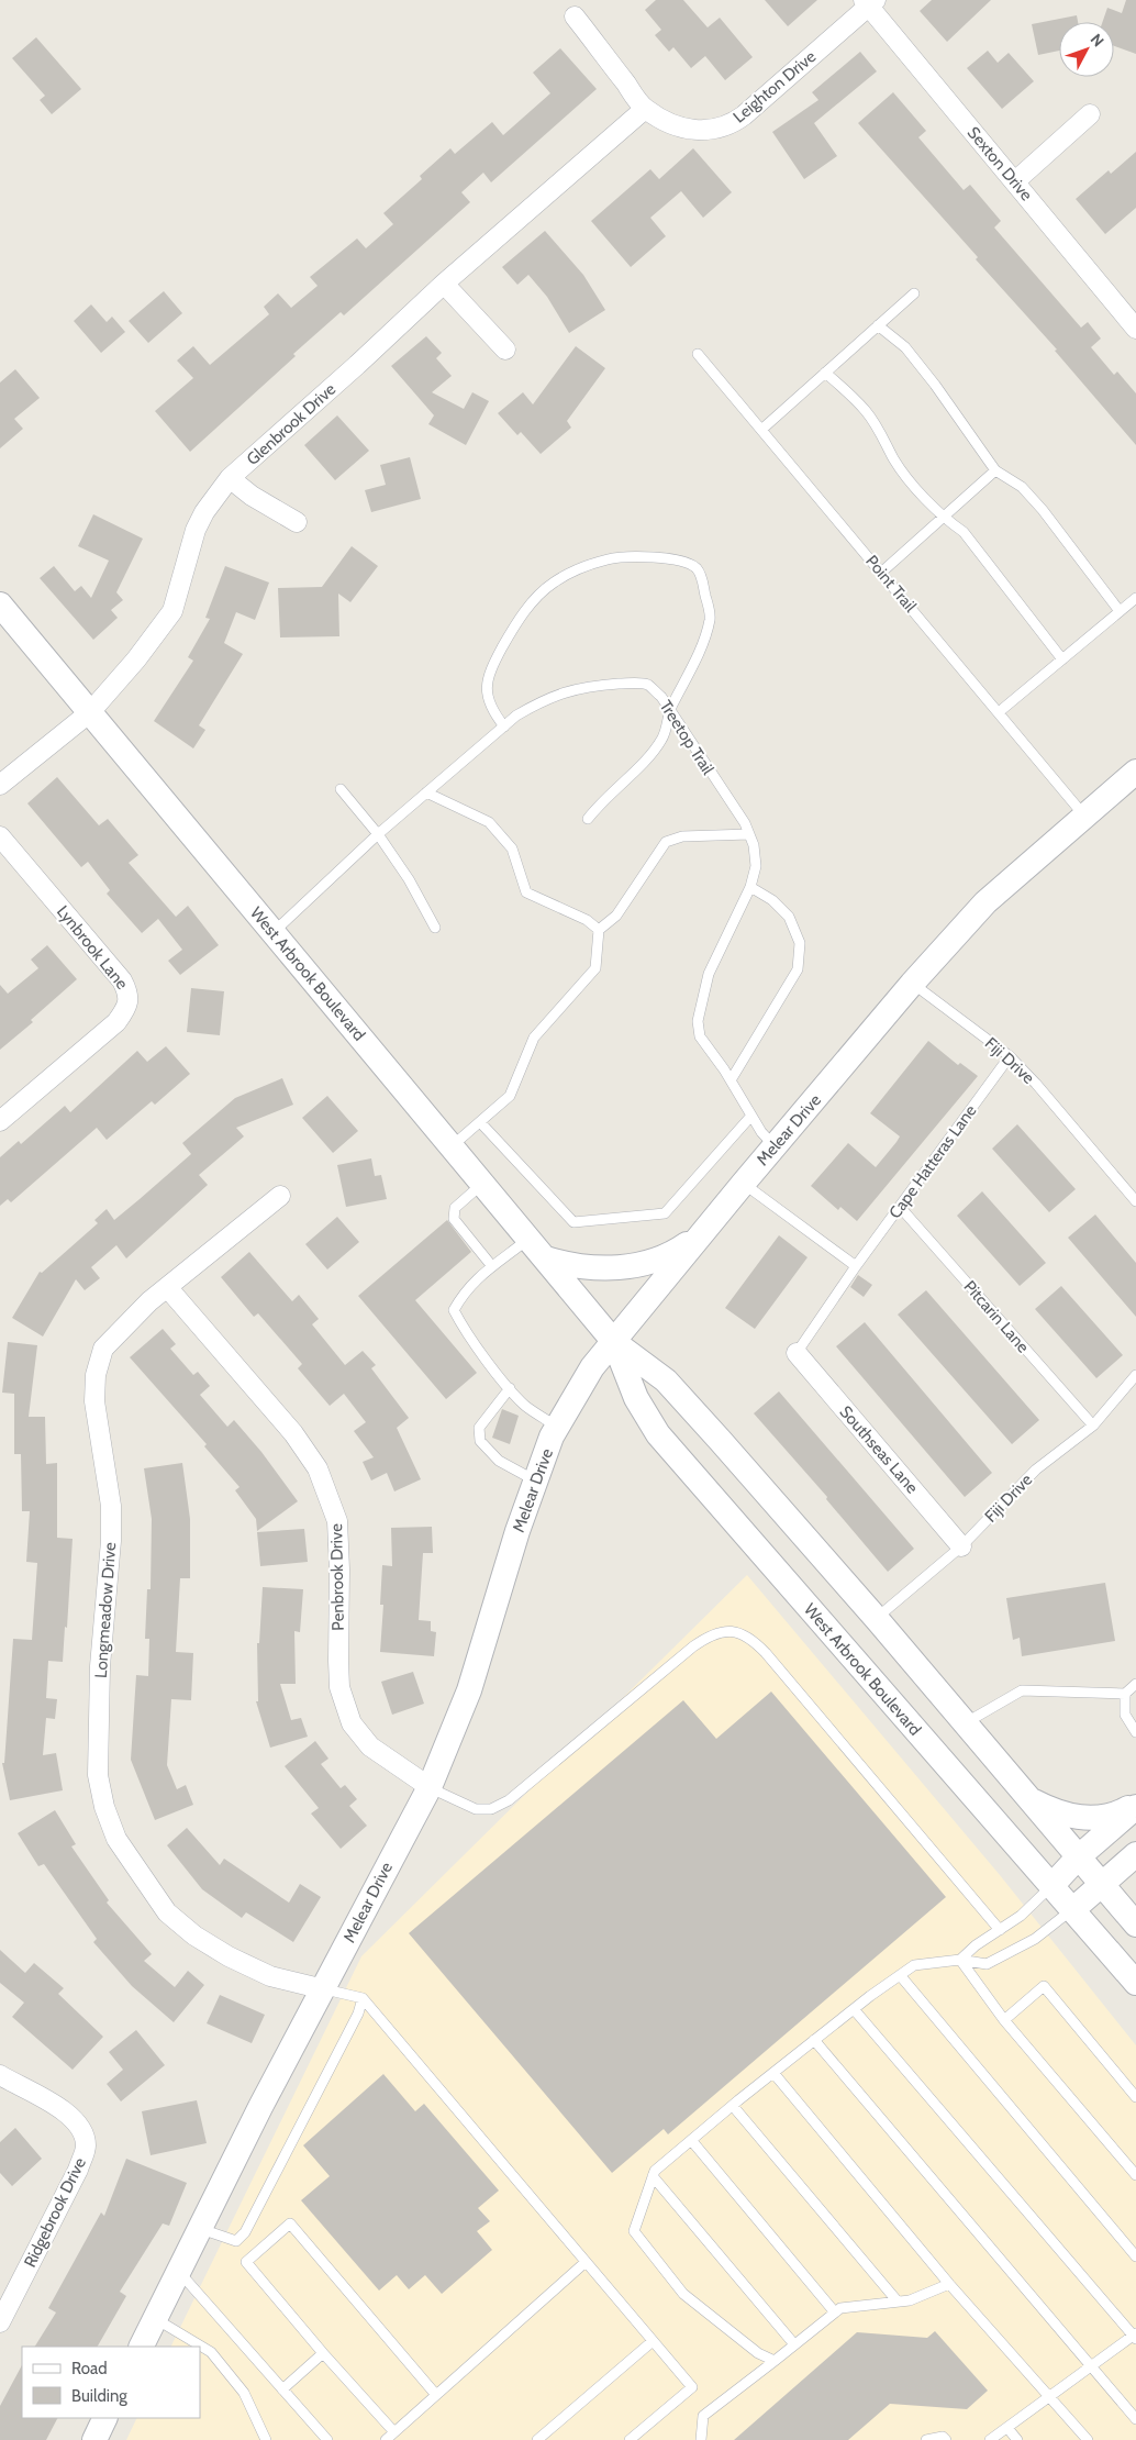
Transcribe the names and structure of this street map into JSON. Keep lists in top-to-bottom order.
{
  "streets": {
    "street": [
      "Leighton Drive",
      "Sexton Drive",
      "Glenbrook Drive",
      "Lynbrook Lane",
      "West Arbrook Boulevard",
      "Melear Drive",
      "Southseas Lane",
      "Penbrook Drive",
      "Longmeadow Drive",
      "Ridgebrook Drive"
    ],
    "lane": [
      "Point Trail",
      "Treetop Trail",
      "Fiji Drive",
      "Cape Hatteras Lane",
      "Pitcarin Lane"
    ]
  },
  "crossings": [
    ["Leighton Drive", "Sexton Drive"],
    ["Leighton Drive", "Glenbrook Drive"],
    ["Glenbrook Drive", "West Arbrook Boulevard"],
    ["Point Trail", "Melear Drive"],
    ["Treetop Trail", "West Arbrook Boulevard"],
    ["Treetop Trail", "Melear Drive"],
    ["West Arbrook Boulevard", "Fiji Drive"],
    ["West Arbrook Boulevard", "Melear Drive"],
    ["Fiji Drive", "Melear Drive"],
    ["Fiji Drive", "Cape Hatteras Lane"],
    ["Fiji Drive", "Pitcarin Lane"],
    ["Fiji Drive", "Southseas Lane"],
    ["Melear Drive", "Penbrook Drive"],
    ["Melear Drive", "Longmeadow Drive"],
    ["Cape Hatteras Lane", "Pitcarin Lane"],
    ["Cape Hatteras Lane", "Southseas Lane"],
    ["Penbrook Drive", "Longmeadow Drive"]
  ],
  "legend": ["Road", "Building"],
  "north": "top right"
}
